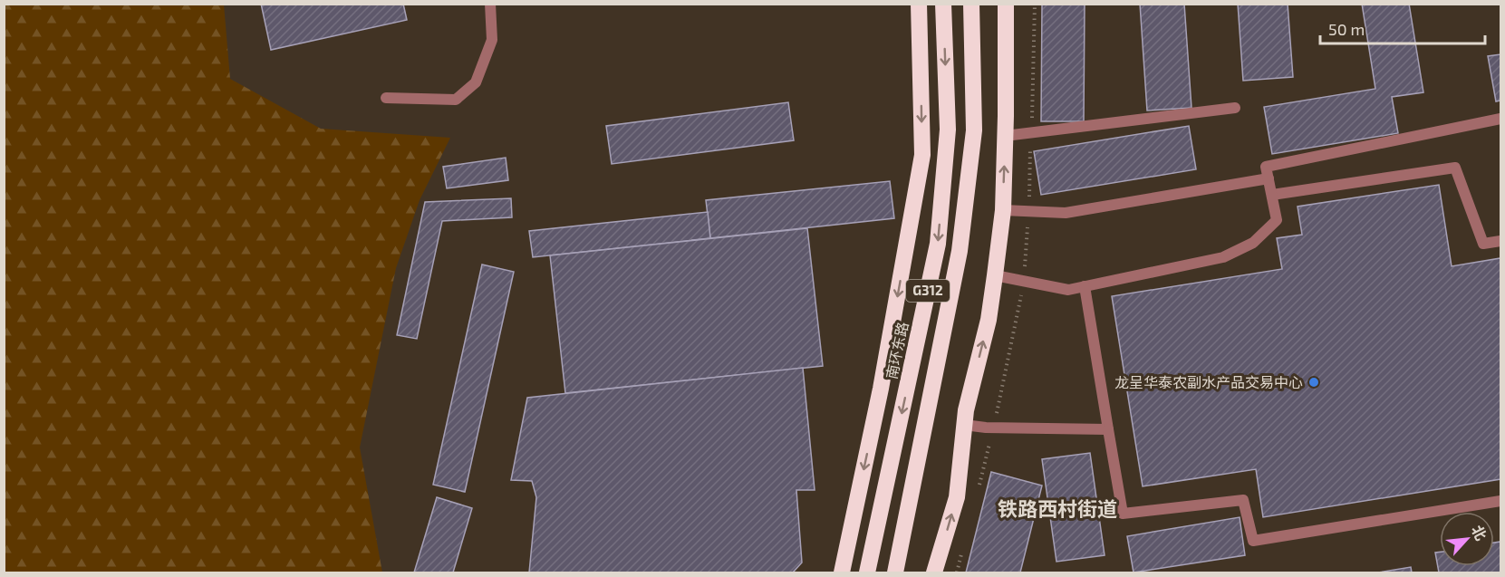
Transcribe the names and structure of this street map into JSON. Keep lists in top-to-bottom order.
{
  "streets": {
    "highway": ["G312", "南环东路"]
  },
  "districts": ["铁路西村街道"],
  "places": ["龙呈华泰农副水产品交易中心"],
  "scale_bar": "50 m",
  "north": "top right"
}
